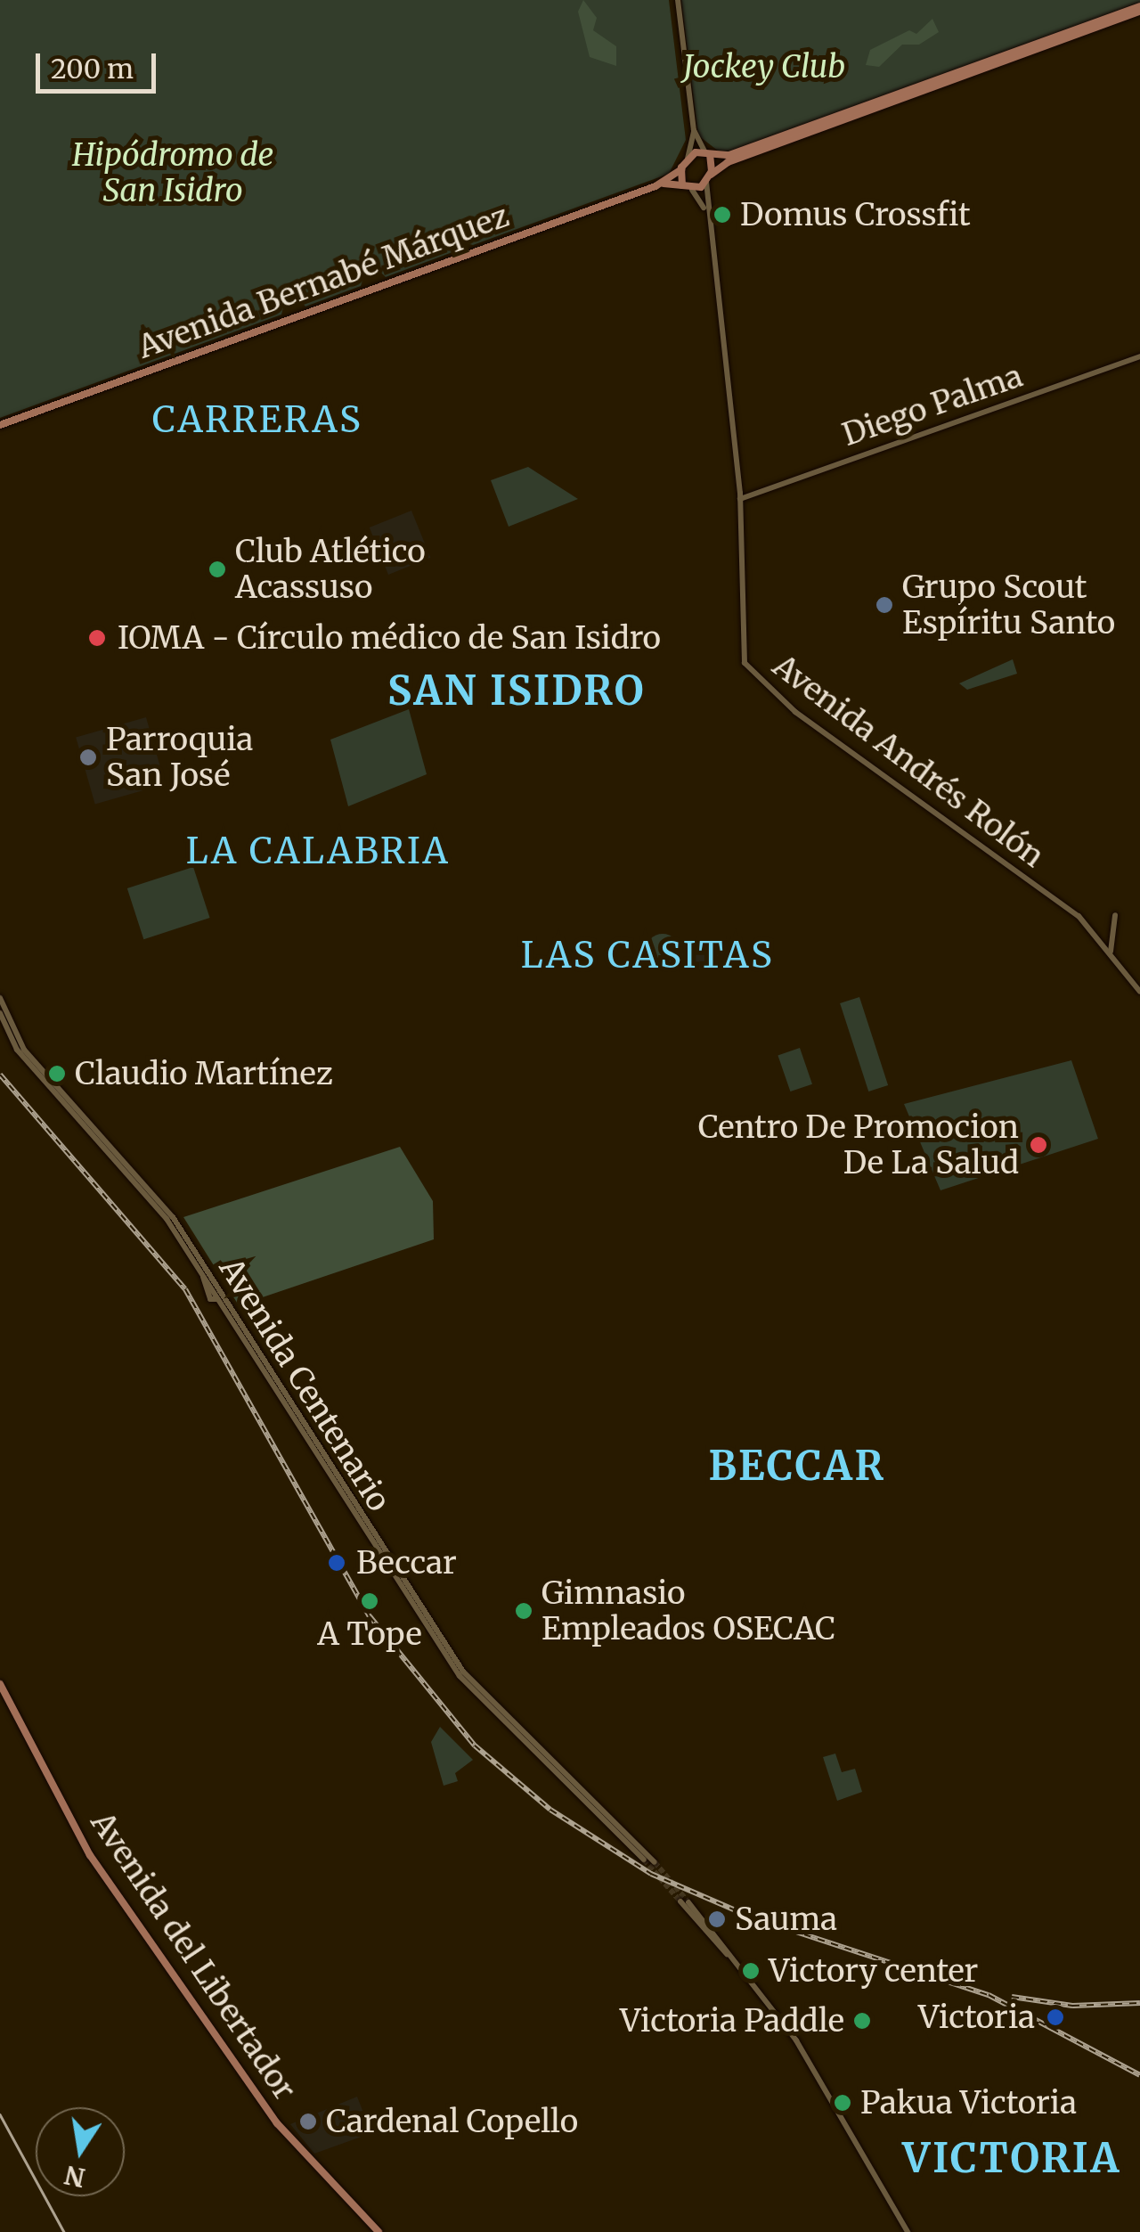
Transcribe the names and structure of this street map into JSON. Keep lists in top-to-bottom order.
{
  "streets": {
    "main road": [
      "Avenida Bernabé Márquez",
      "Diego Palma",
      "Avenida Andrés Rolón",
      "Avenida Centenario",
      "Avenida del Libertador"
    ]
  },
  "crossings": [
    ["Avenida Bernabé Márquez", "Avenida Andrés Rolón"],
    ["Diego Palma", "Avenida Andrés Rolón"]
  ],
  "districts": [
    "CARRERAS",
    "SAN ISIDRO",
    "LA CALABRIA",
    "LAS CASITAS",
    "BECCAR",
    "VICTORIA"
  ],
  "parks": ["Jockey Club", "Hipódromo de San Isidro"],
  "places": [
    "Domus Crossfit",
    "Club Atlético Acassuso",
    "Grupo Scout Espíritu Santo",
    "IOMA - Círculo médico de San Isidro",
    "Parroquia San José",
    "Claudio Martínez",
    "Centro De Promocion De La Salud",
    "Beccar",
    "A Tope",
    "Gimnasio Empleados OSECAC",
    "Sauma",
    "Victory center",
    "Victoria",
    "Victoria Paddle",
    "Pakua Victoria",
    "Cardenal Copello"
  ],
  "scale_bar": "200 m",
  "north": "bottom"
}
